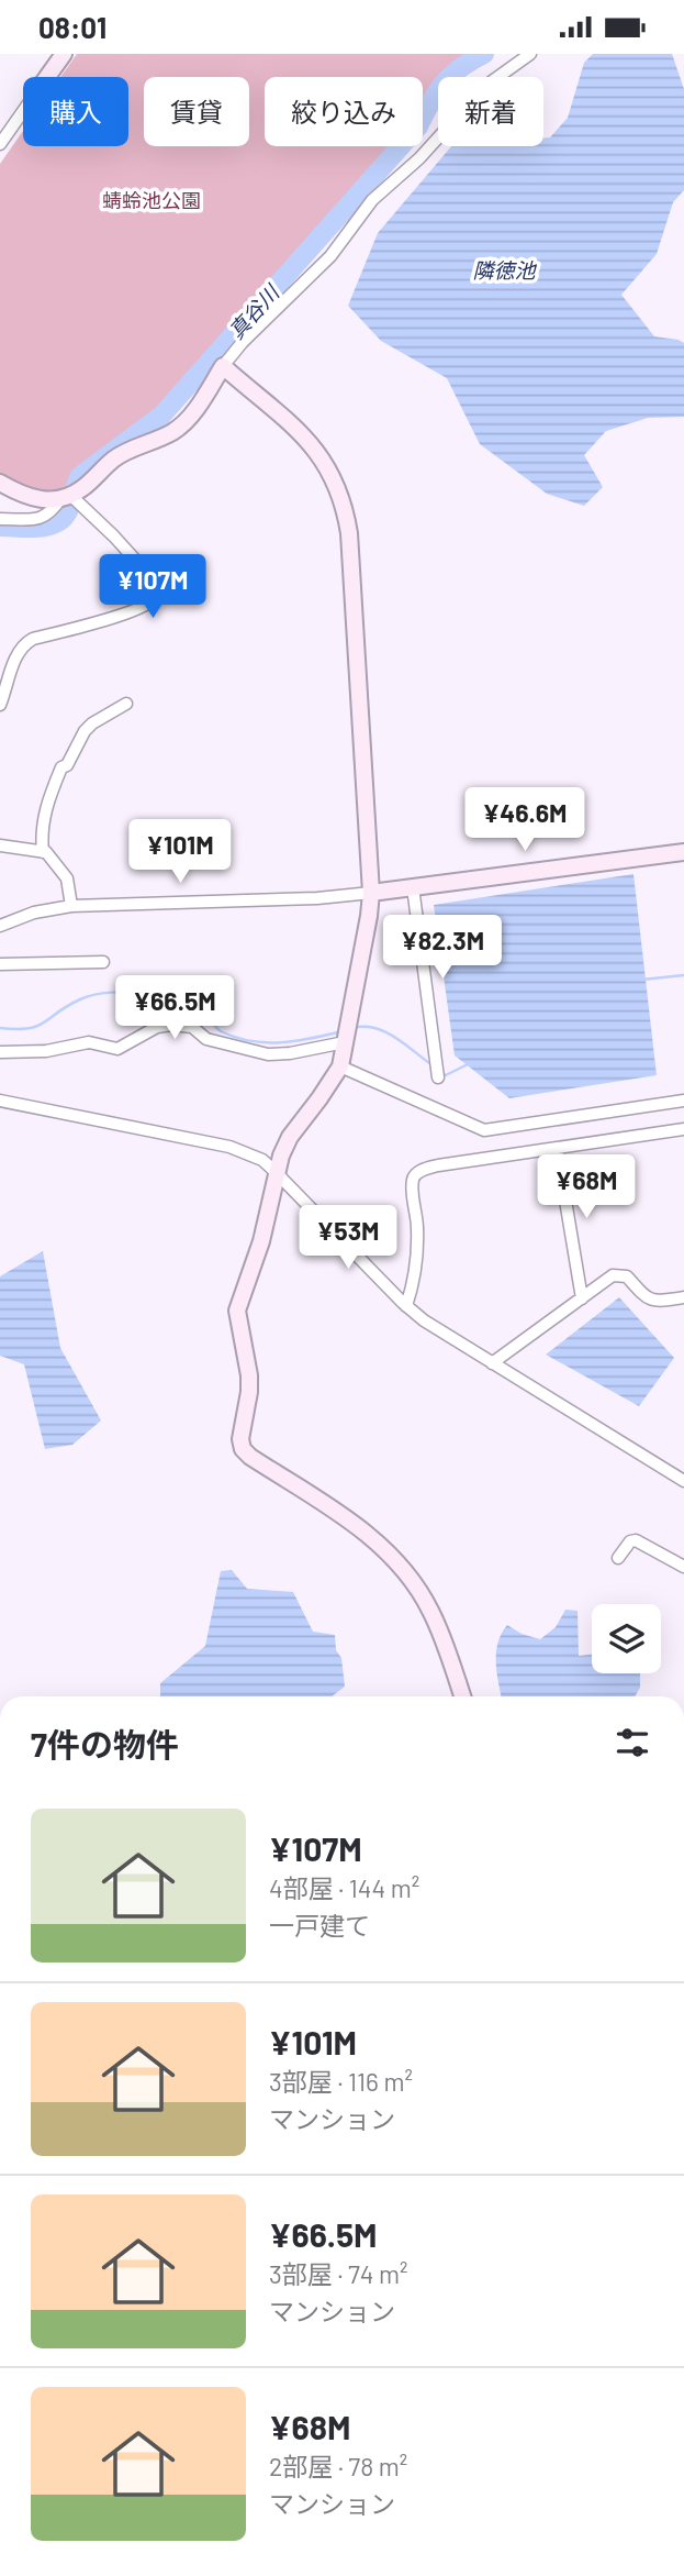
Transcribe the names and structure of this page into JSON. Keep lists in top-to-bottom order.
{
  "water": ["隣徳池", "真谷川"],
  "parks": ["蜻蛉池公園"],
  "page": {
    "status": "08:01",
    "chip": [
      "購入",
      "賃貸",
      "絞り込み",
      "新着"
    ],
    "price": [
      "¥107M",
      "¥46.6M",
      "¥101M",
      "¥82.3M",
      "¥66.5M",
      "¥68M",
      "¥53M"
    ],
    "heading": "7件の物件",
    "list": [
      {
        "name": "¥107M",
        "note": "4部屋 · 144 m² · 一戸建て"
      },
      {
        "name": "¥101M",
        "note": "3部屋 · 116 m² · マンション"
      },
      {
        "name": "¥66.5M",
        "note": "3部屋 · 74 m² · マンション"
      },
      {
        "name": "¥68M",
        "note": "2部屋 · 78 m² · マンション"
      }
    ]
  }
}
